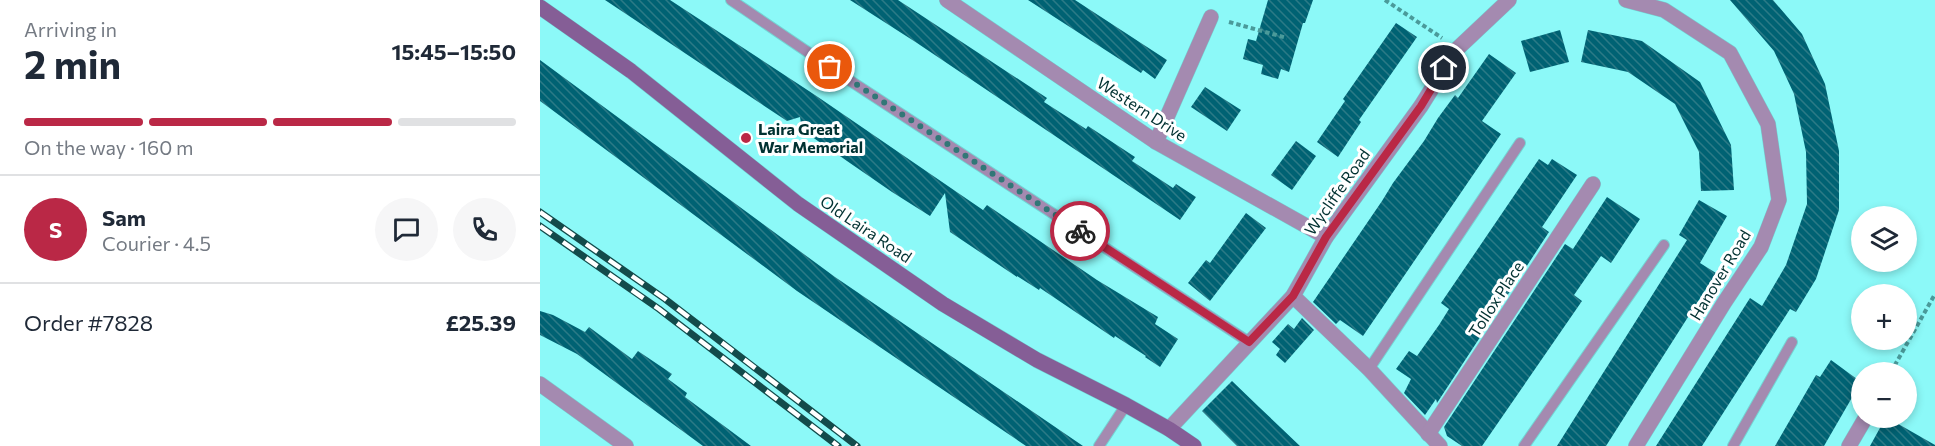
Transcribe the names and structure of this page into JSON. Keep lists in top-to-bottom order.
{
  "streets": {
    "main road": ["Old Laira Road"],
    "street": [
      "Western Drive",
      "Wycliffe Road",
      "Hanover Road",
      "Tollox Place"
    ]
  },
  "crossings": [
    ["Western Drive", "Wycliffe Road"],
    ["Wycliffe Road", "Old Laira Road"]
  ],
  "places": ["Laira Great War Memorial"],
  "page": {
    "heading": ["2 min", "Arriving in", "15:45–15:50"],
    "panel": [
      "Sam",
      "Courier · 4.5",
      "Order #7828",
      "£25.39"
    ],
    "bar": "On the way · 160 m",
    "round": "S",
    "map_buttons": ["+", "−"]
  }
}
